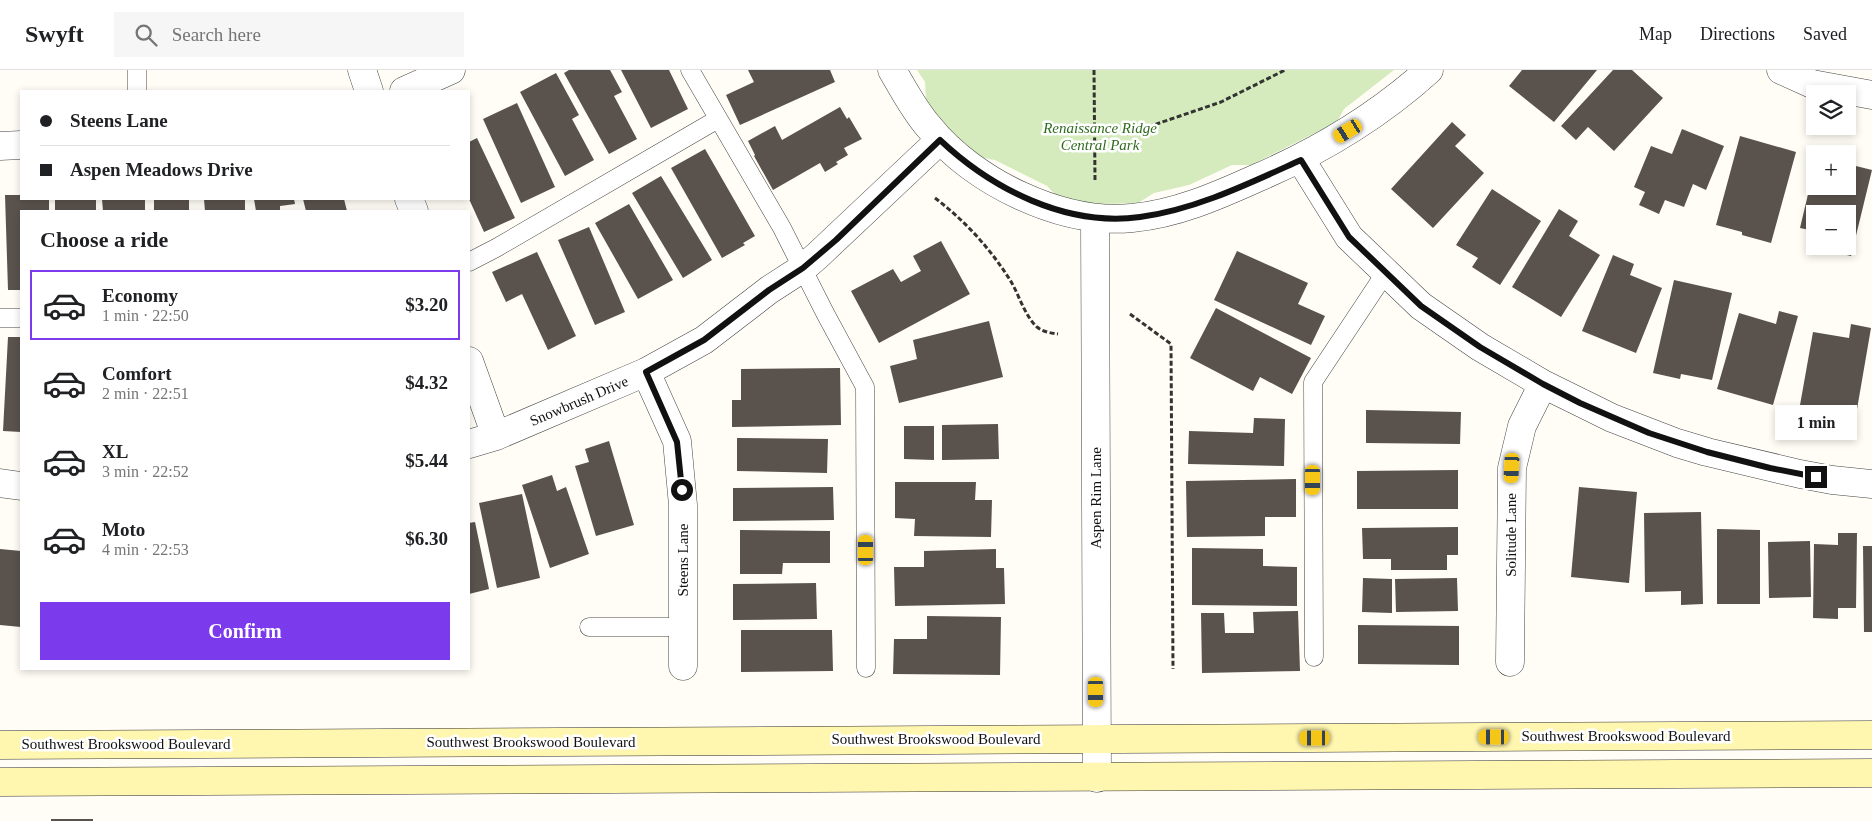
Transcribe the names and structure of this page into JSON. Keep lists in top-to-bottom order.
{
  "streets": {
    "main road": ["Southwest Brookswood Boulevard"],
    "street": [
      "Snowbrush Drive",
      "Aspen Rim Lane",
      "Solitude Lane",
      "Steens Lane"
    ]
  },
  "crossings": [
    ["Snowbrush Drive", "Steens Lane"],
    ["Aspen Rim Lane", "Southwest Brookswood Boulevard"]
  ],
  "parks": ["Renaissance Ridge Central Park"],
  "page": {
    "header": "Swyft",
    "search": "Search here",
    "nav": ["Map", "Directions", "Saved"],
    "map_buttons": ["+", "−"],
    "banner": ["Steens Lane", "Aspen Meadows Drive"],
    "heading": "Choose a ride",
    "list": [
      {
        "name": "Economy",
        "note": "1 min · 22:50",
        "value": "$3.20"
      },
      {
        "name": "Comfort",
        "note": "2 min · 22:51",
        "value": "$4.32"
      },
      {
        "name": "XL",
        "note": "3 min · 22:52",
        "value": "$5.44"
      },
      {
        "name": "Moto",
        "note": "4 min · 22:53",
        "value": "$6.30"
      }
    ],
    "bubble": "1 min",
    "buttons": "Confirm"
  }
}
